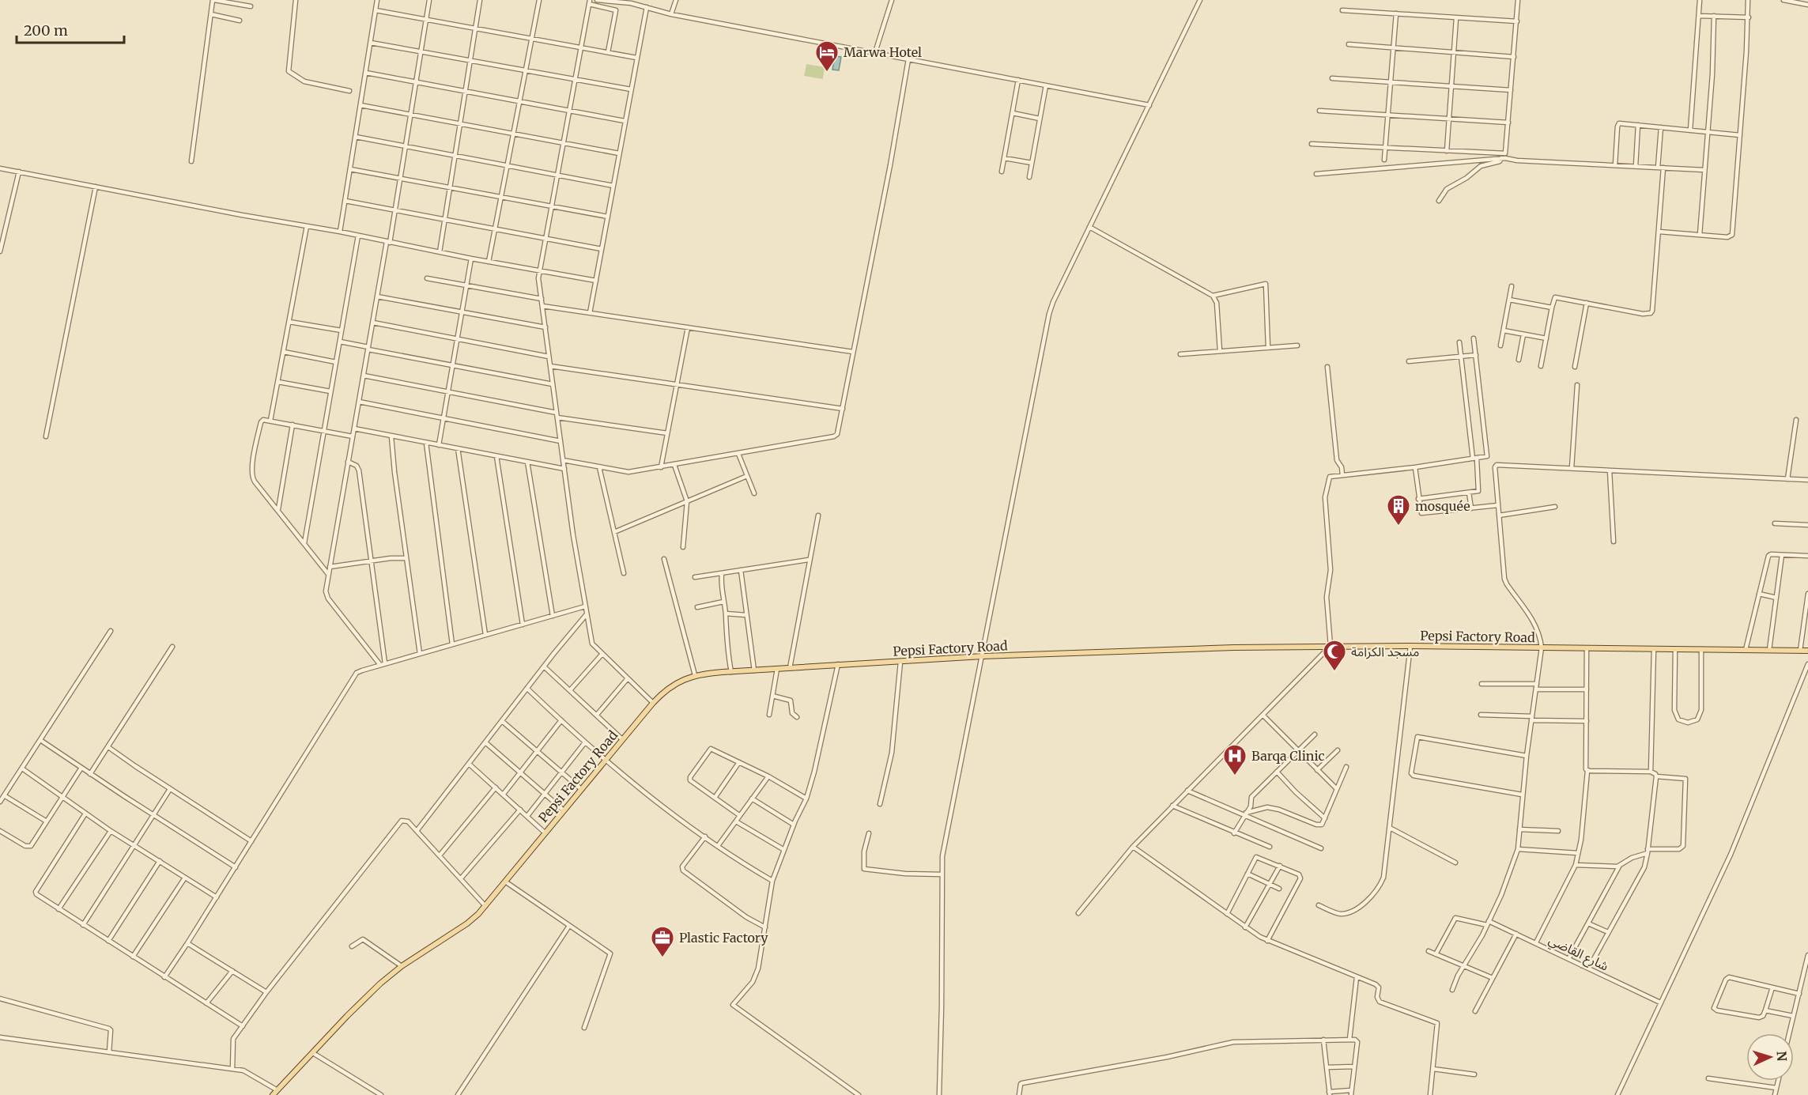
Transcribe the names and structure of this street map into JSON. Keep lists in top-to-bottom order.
{
  "streets": {
    "main road": ["Pepsi Factory Road"],
    "street": ["شارع القاضي"]
  },
  "places": {
    "hotel": ["Marwa Hotel"],
    "building": ["mosquée"],
    "mosque": ["مسجد الكرامة"],
    "hospital": ["Barqa Clinic"],
    "office": ["Plastic Factory"]
  },
  "scale_bar": "200 m",
  "north": "right"
}
